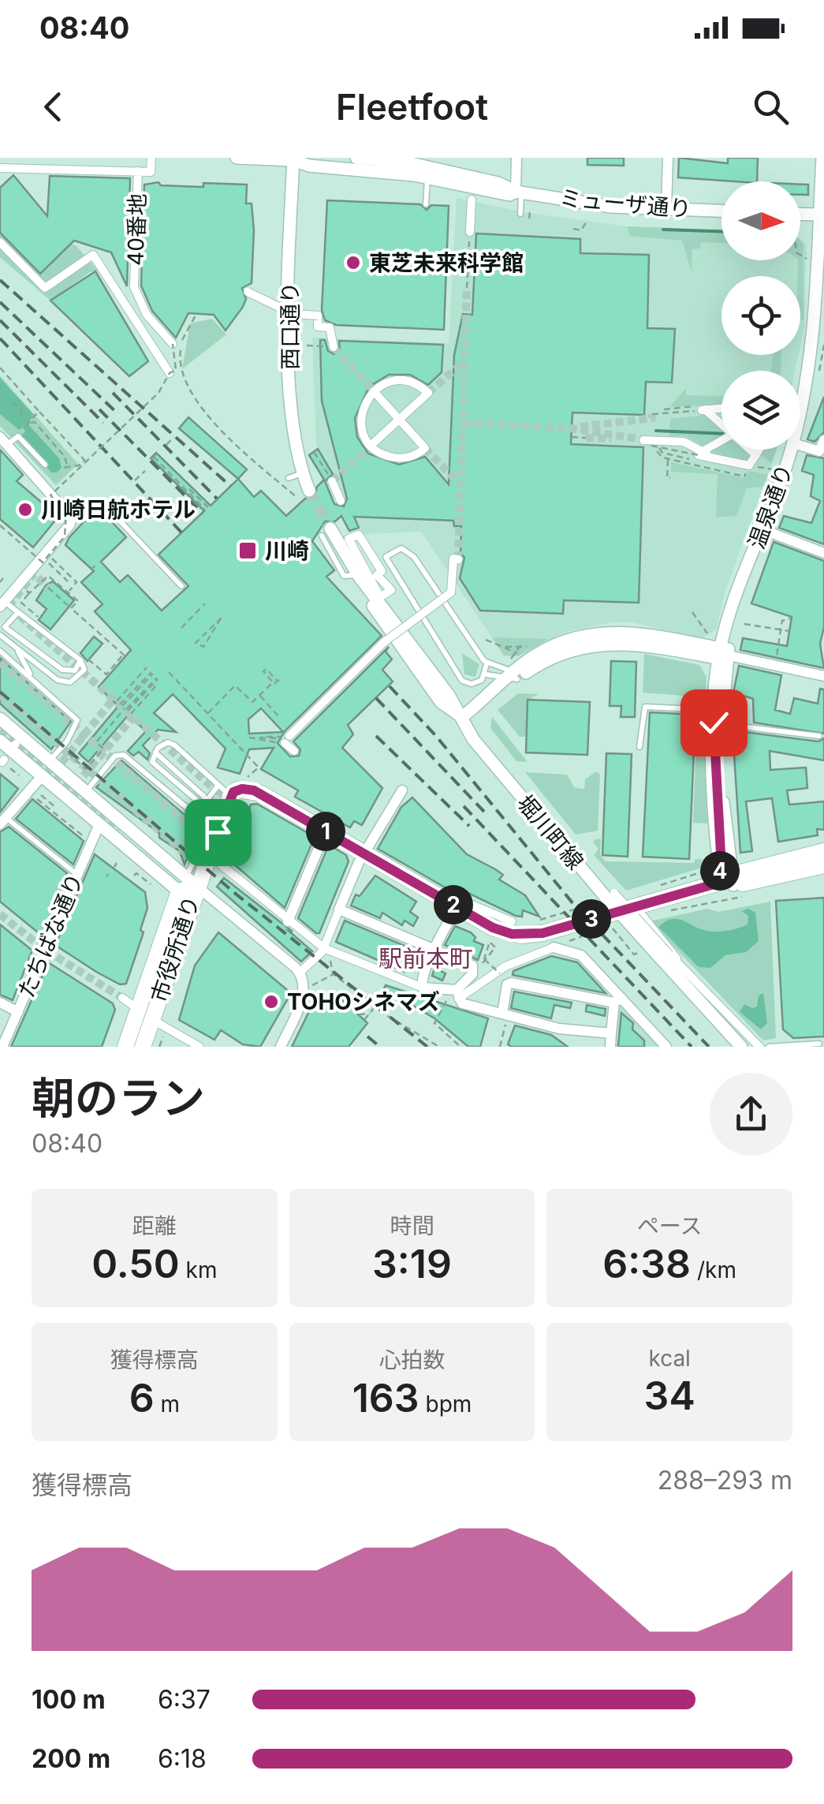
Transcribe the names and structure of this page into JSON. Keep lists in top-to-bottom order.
{
  "streets": {
    "main road": ["市役所通り"],
    "street": [
      "ミューザ通り",
      "40番地",
      "西口通り",
      "温泉通り",
      "堀川町線",
      "たちばな通り"
    ]
  },
  "crossings": [
    ["ミューザ通り", "西口通り"]
  ],
  "districts": ["駅前本町"],
  "places": {
    "other": ["東芝未来科学館", "川崎日航ホテル", "TOHOシネマズ"],
    "transit": ["川崎"]
  },
  "north": "right",
  "page": {
    "status": "08:40",
    "header": "Fleetfoot",
    "pins": [
      "1",
      "4",
      "2",
      "3"
    ],
    "heading": ["朝のラン", "08:40"],
    "stats": [
      ["距離", "0.50 km"],
      ["時間", "3:19"],
      ["ペース", "6:38 /km"],
      ["獲得標高", "6 m"],
      ["心拍数", "163 bpm"],
      ["kcal", "34"]
    ],
    "chart": ["獲得標高", "288–293 m"],
    "list": [
      {
        "name": "100 m",
        "note": "6:37"
      },
      {
        "name": "200 m",
        "note": "6:18"
      }
    ]
  }
}
